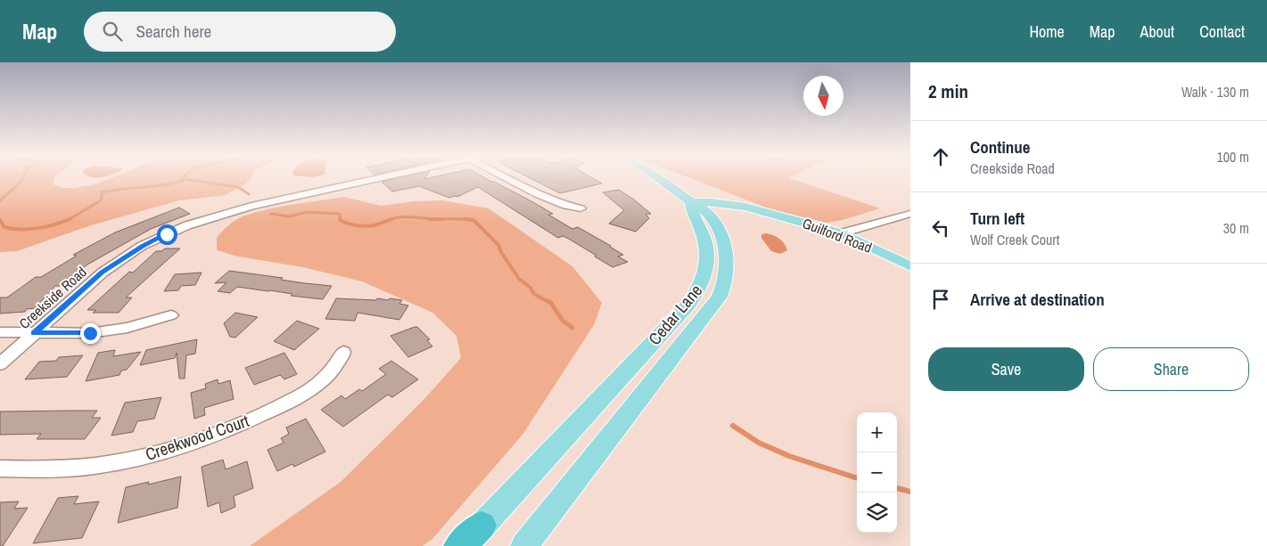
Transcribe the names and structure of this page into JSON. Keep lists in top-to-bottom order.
{
  "streets": {
    "main road": ["Guilford Road", "Cedar Lane"],
    "street": ["Creekside Road", "Creekwood Court"]
  },
  "crossings": [
    ["Guilford Road", "Cedar Lane"]
  ],
  "north": "bottom",
  "page": {
    "header": "Map",
    "search": "Search here",
    "nav": [
      "Home",
      "Map",
      "About",
      "Contact"
    ],
    "heading": ["2 min", "Walk · 130 m"],
    "list": [
      ["Continue", "Creekside Road", "100 m"],
      ["Turn left", "Wolf Creek Court", "30 m"],
      "Arrive at destination"
    ],
    "buttons": ["Save", "Share"],
    "map_buttons": ["+", "−"]
  }
}
